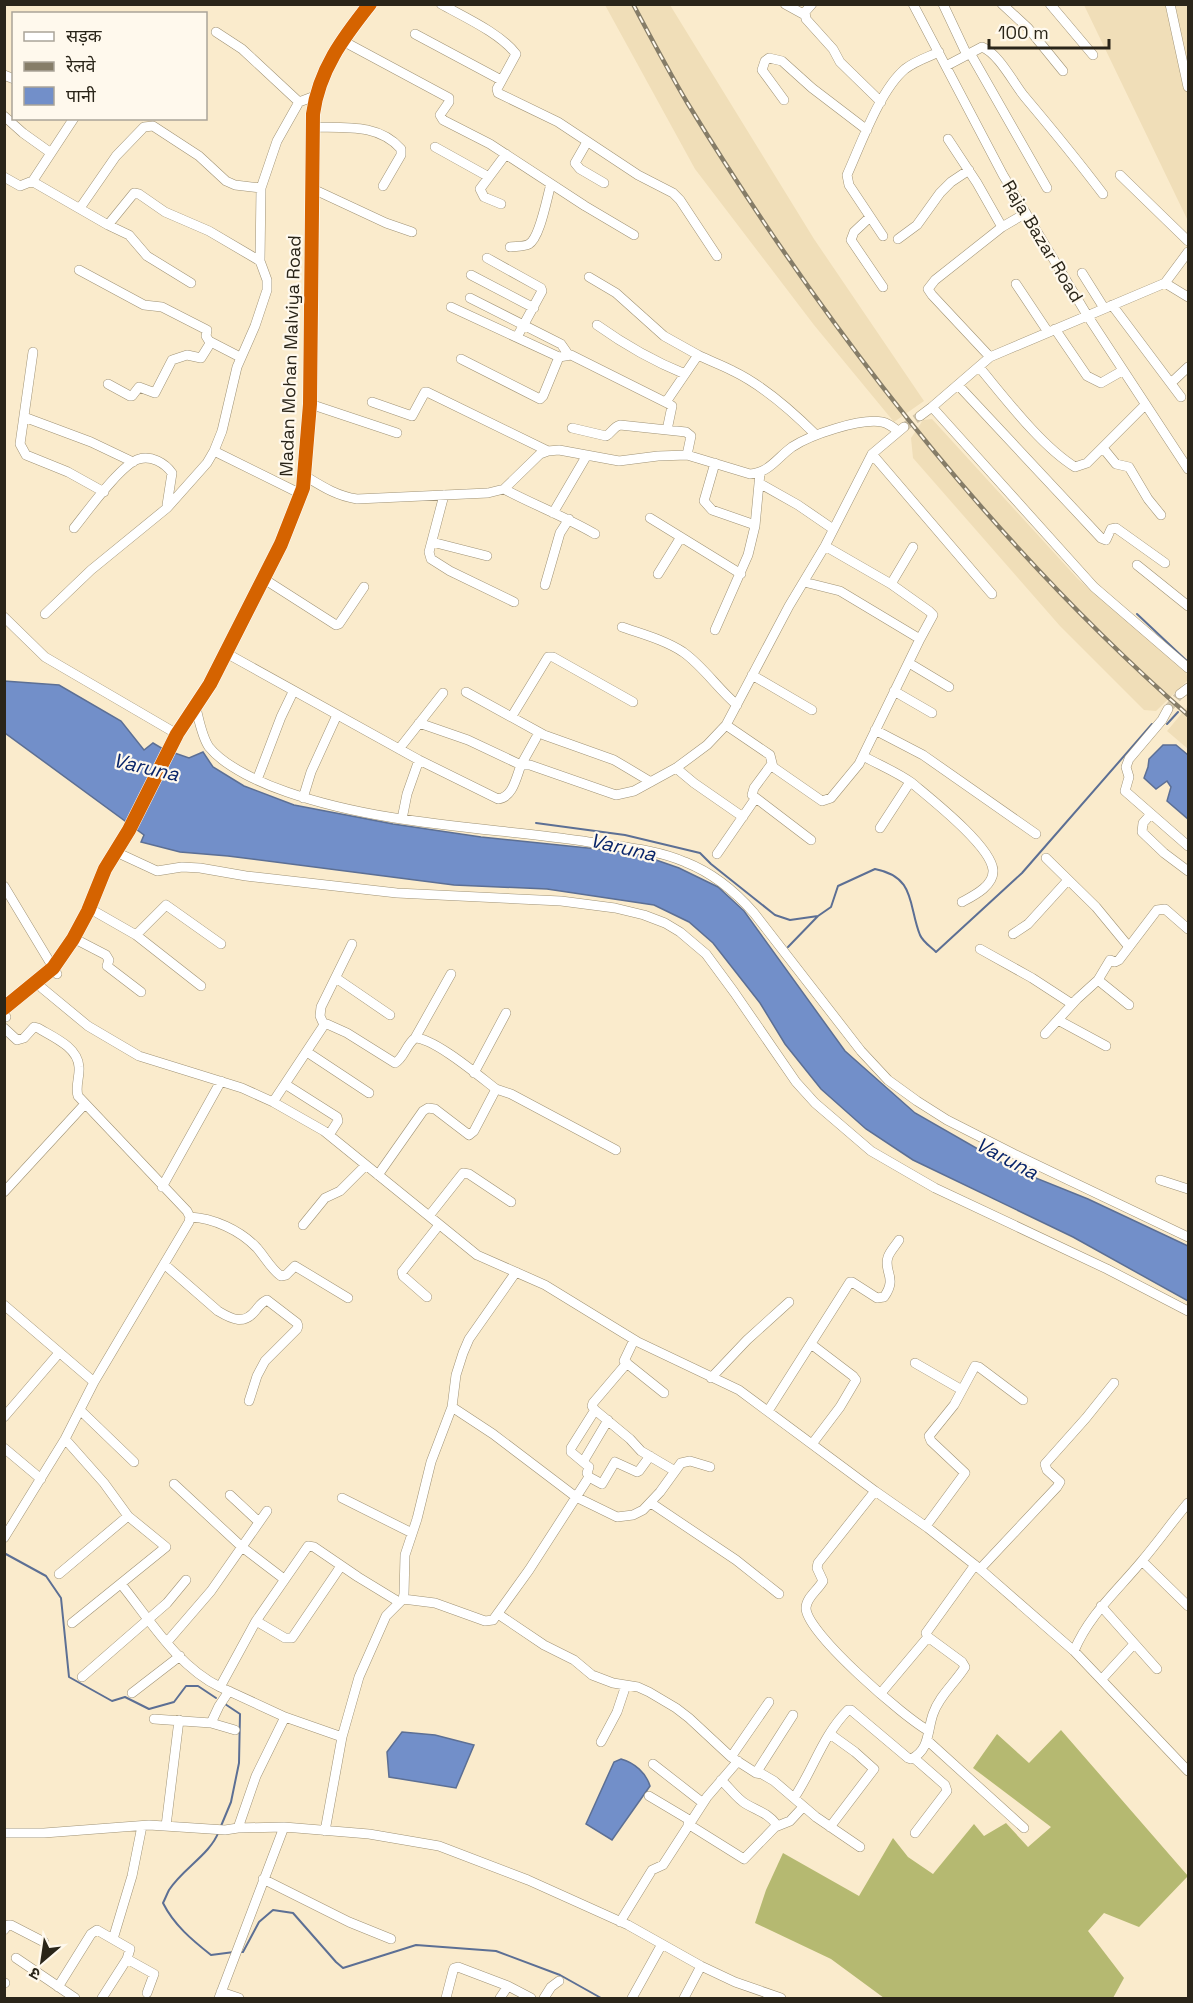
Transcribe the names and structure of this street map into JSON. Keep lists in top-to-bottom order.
{
  "streets": {
    "highway": ["Madan Mohan Malviya Road"],
    "street": ["Raja Bazar Road"]
  },
  "water": ["Varuna"],
  "legend": ["सड़क", "रेलवे", "पानी"],
  "scale_bar": "100 m",
  "north": "bottom left"
}
